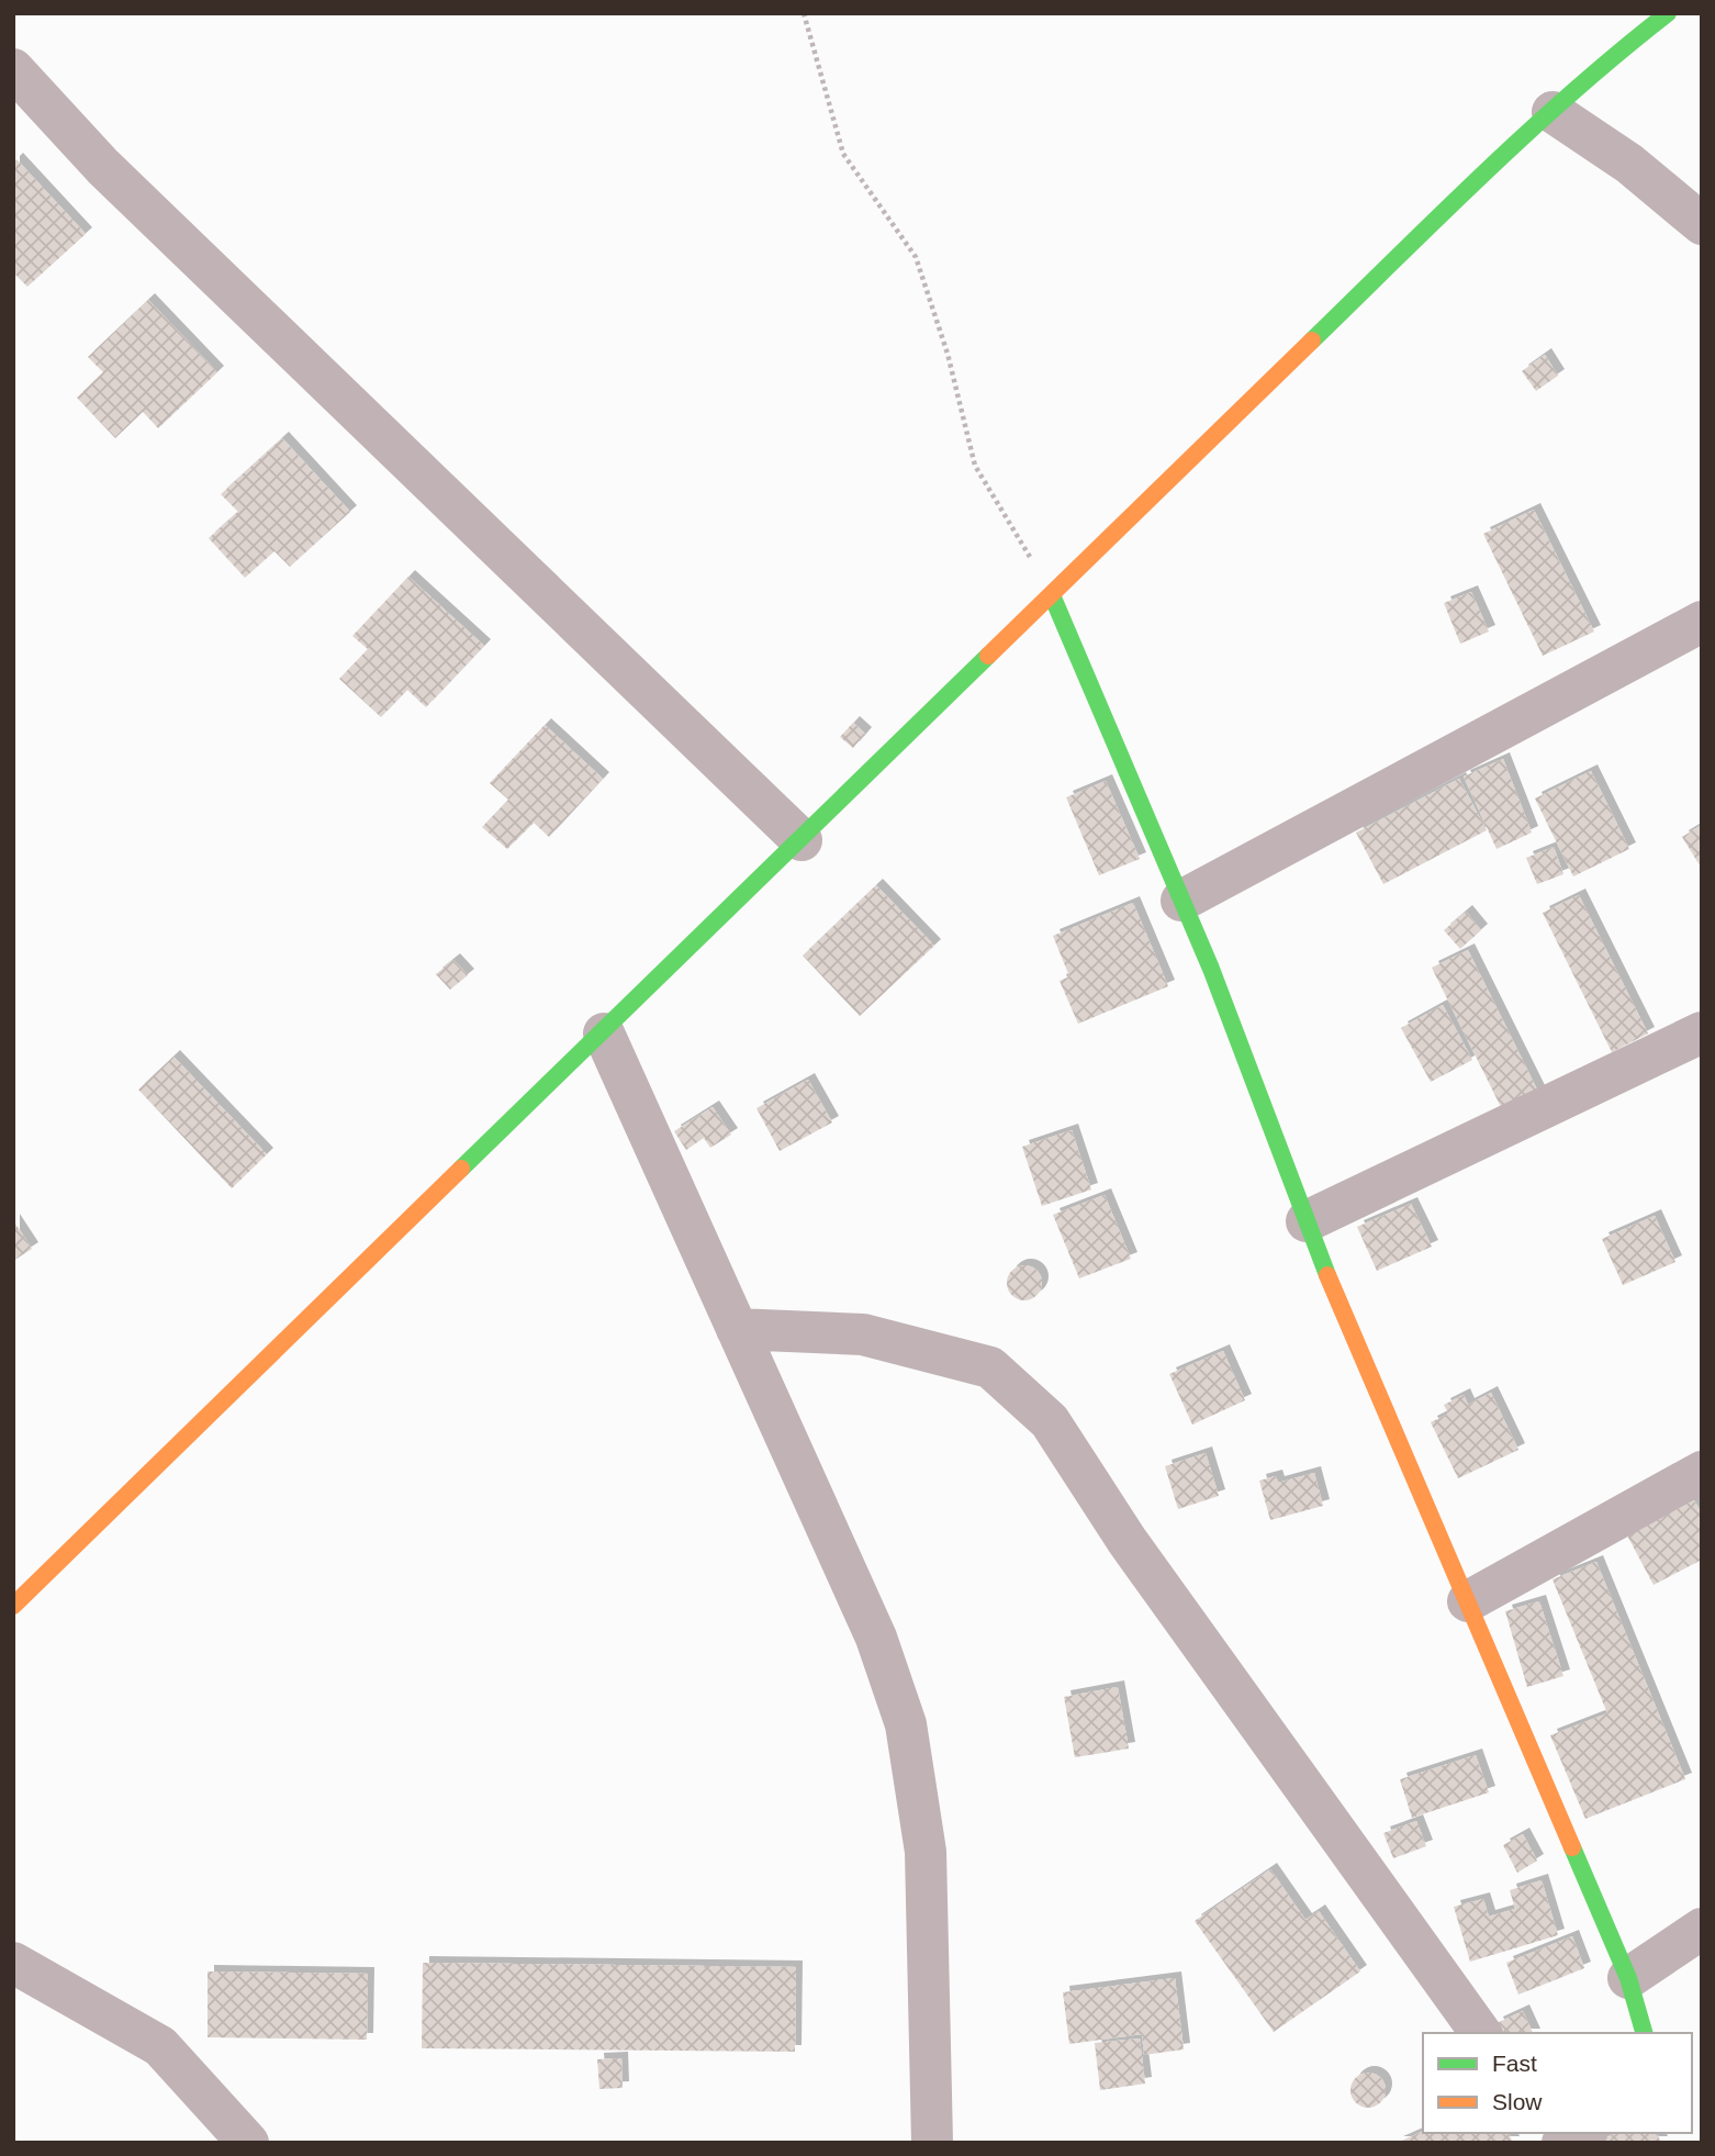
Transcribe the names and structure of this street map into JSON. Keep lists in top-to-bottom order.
{
  "legend": ["Fast", "Slow"]
}
